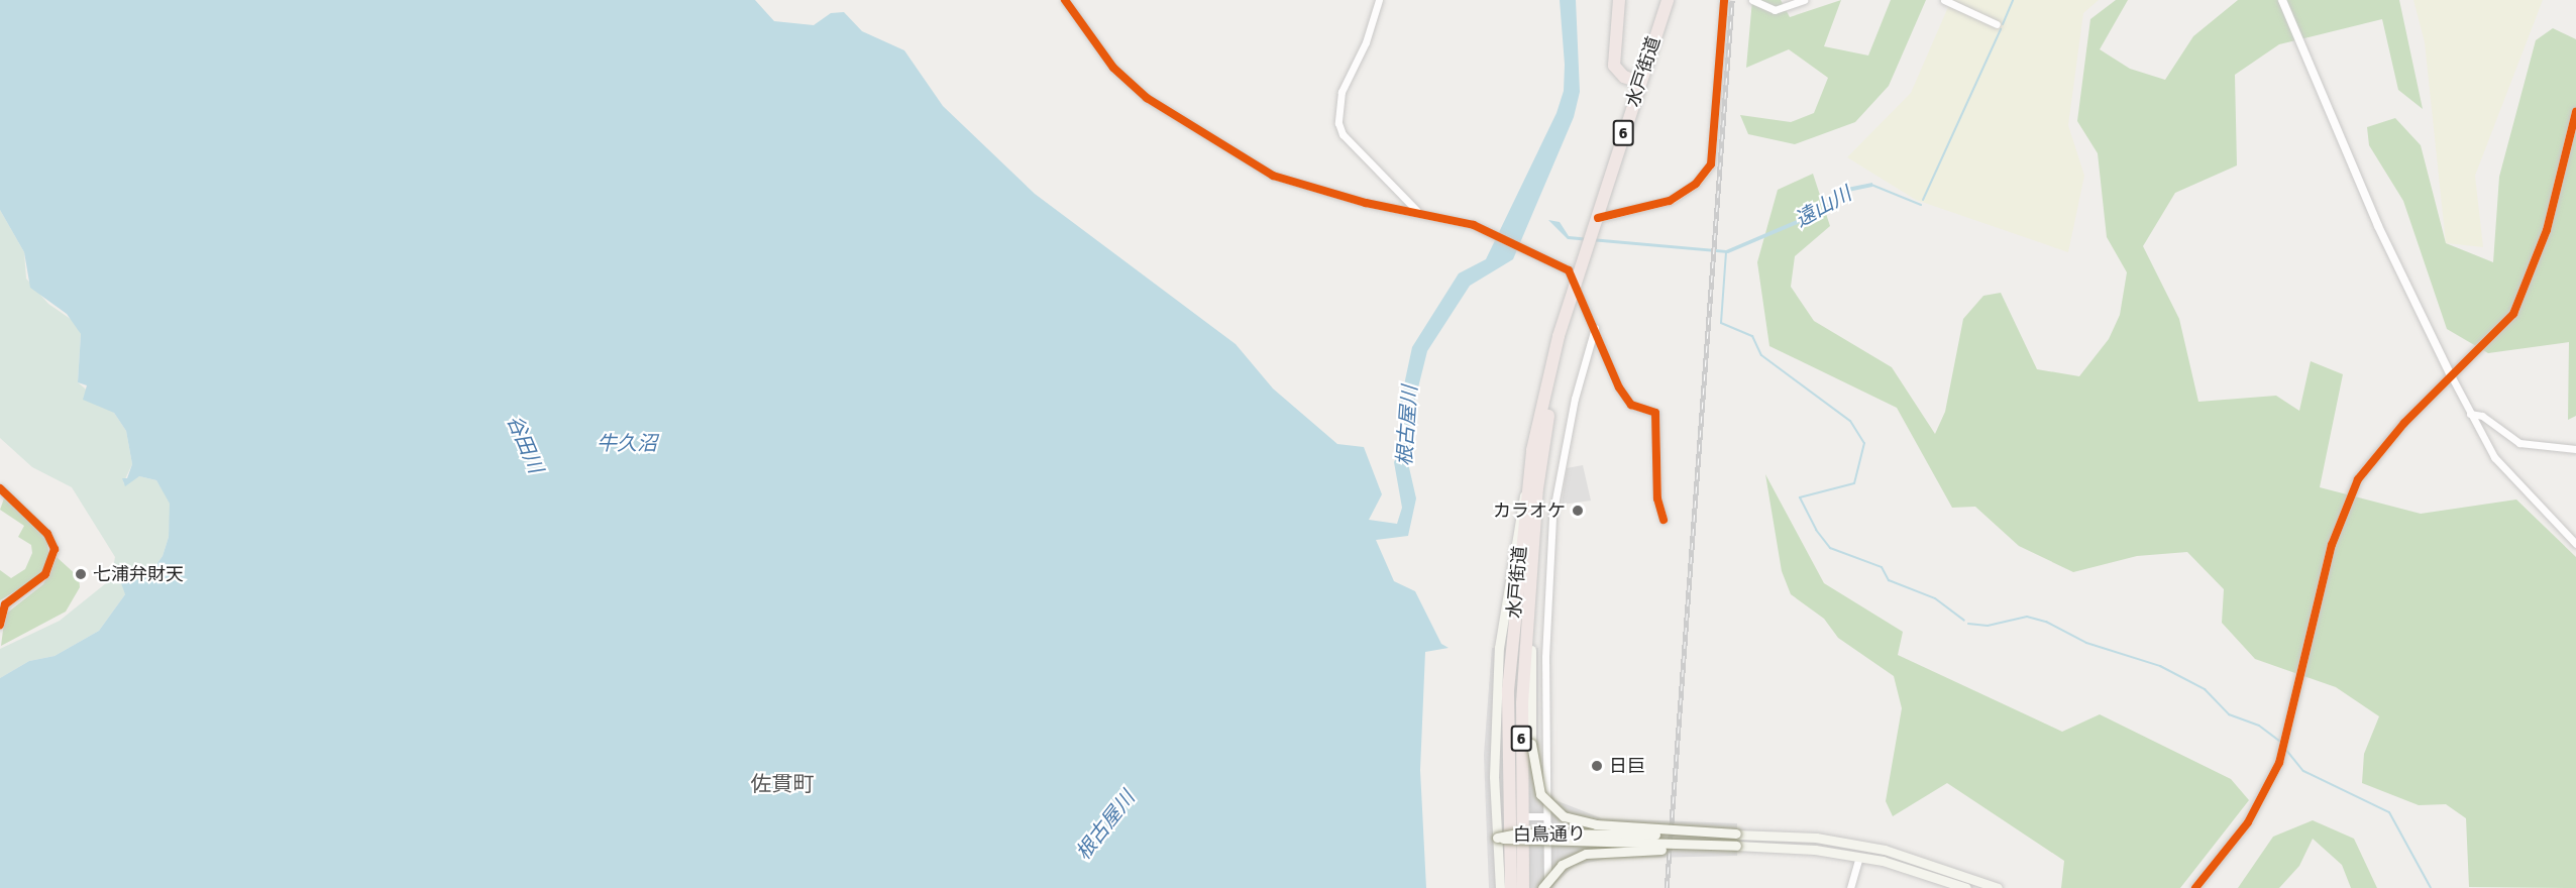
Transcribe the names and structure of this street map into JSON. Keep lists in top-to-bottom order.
{
  "streets": {
    "highway": ["水戸街道", "6"],
    "main road": ["白鳥通り"]
  },
  "districts": ["佐貫町"],
  "water": [
    "遠山川",
    "根古屋川",
    "牛久沼",
    "谷田川"
  ],
  "places": ["カラオケ", "七浦弁財天", "日巨"]
}
